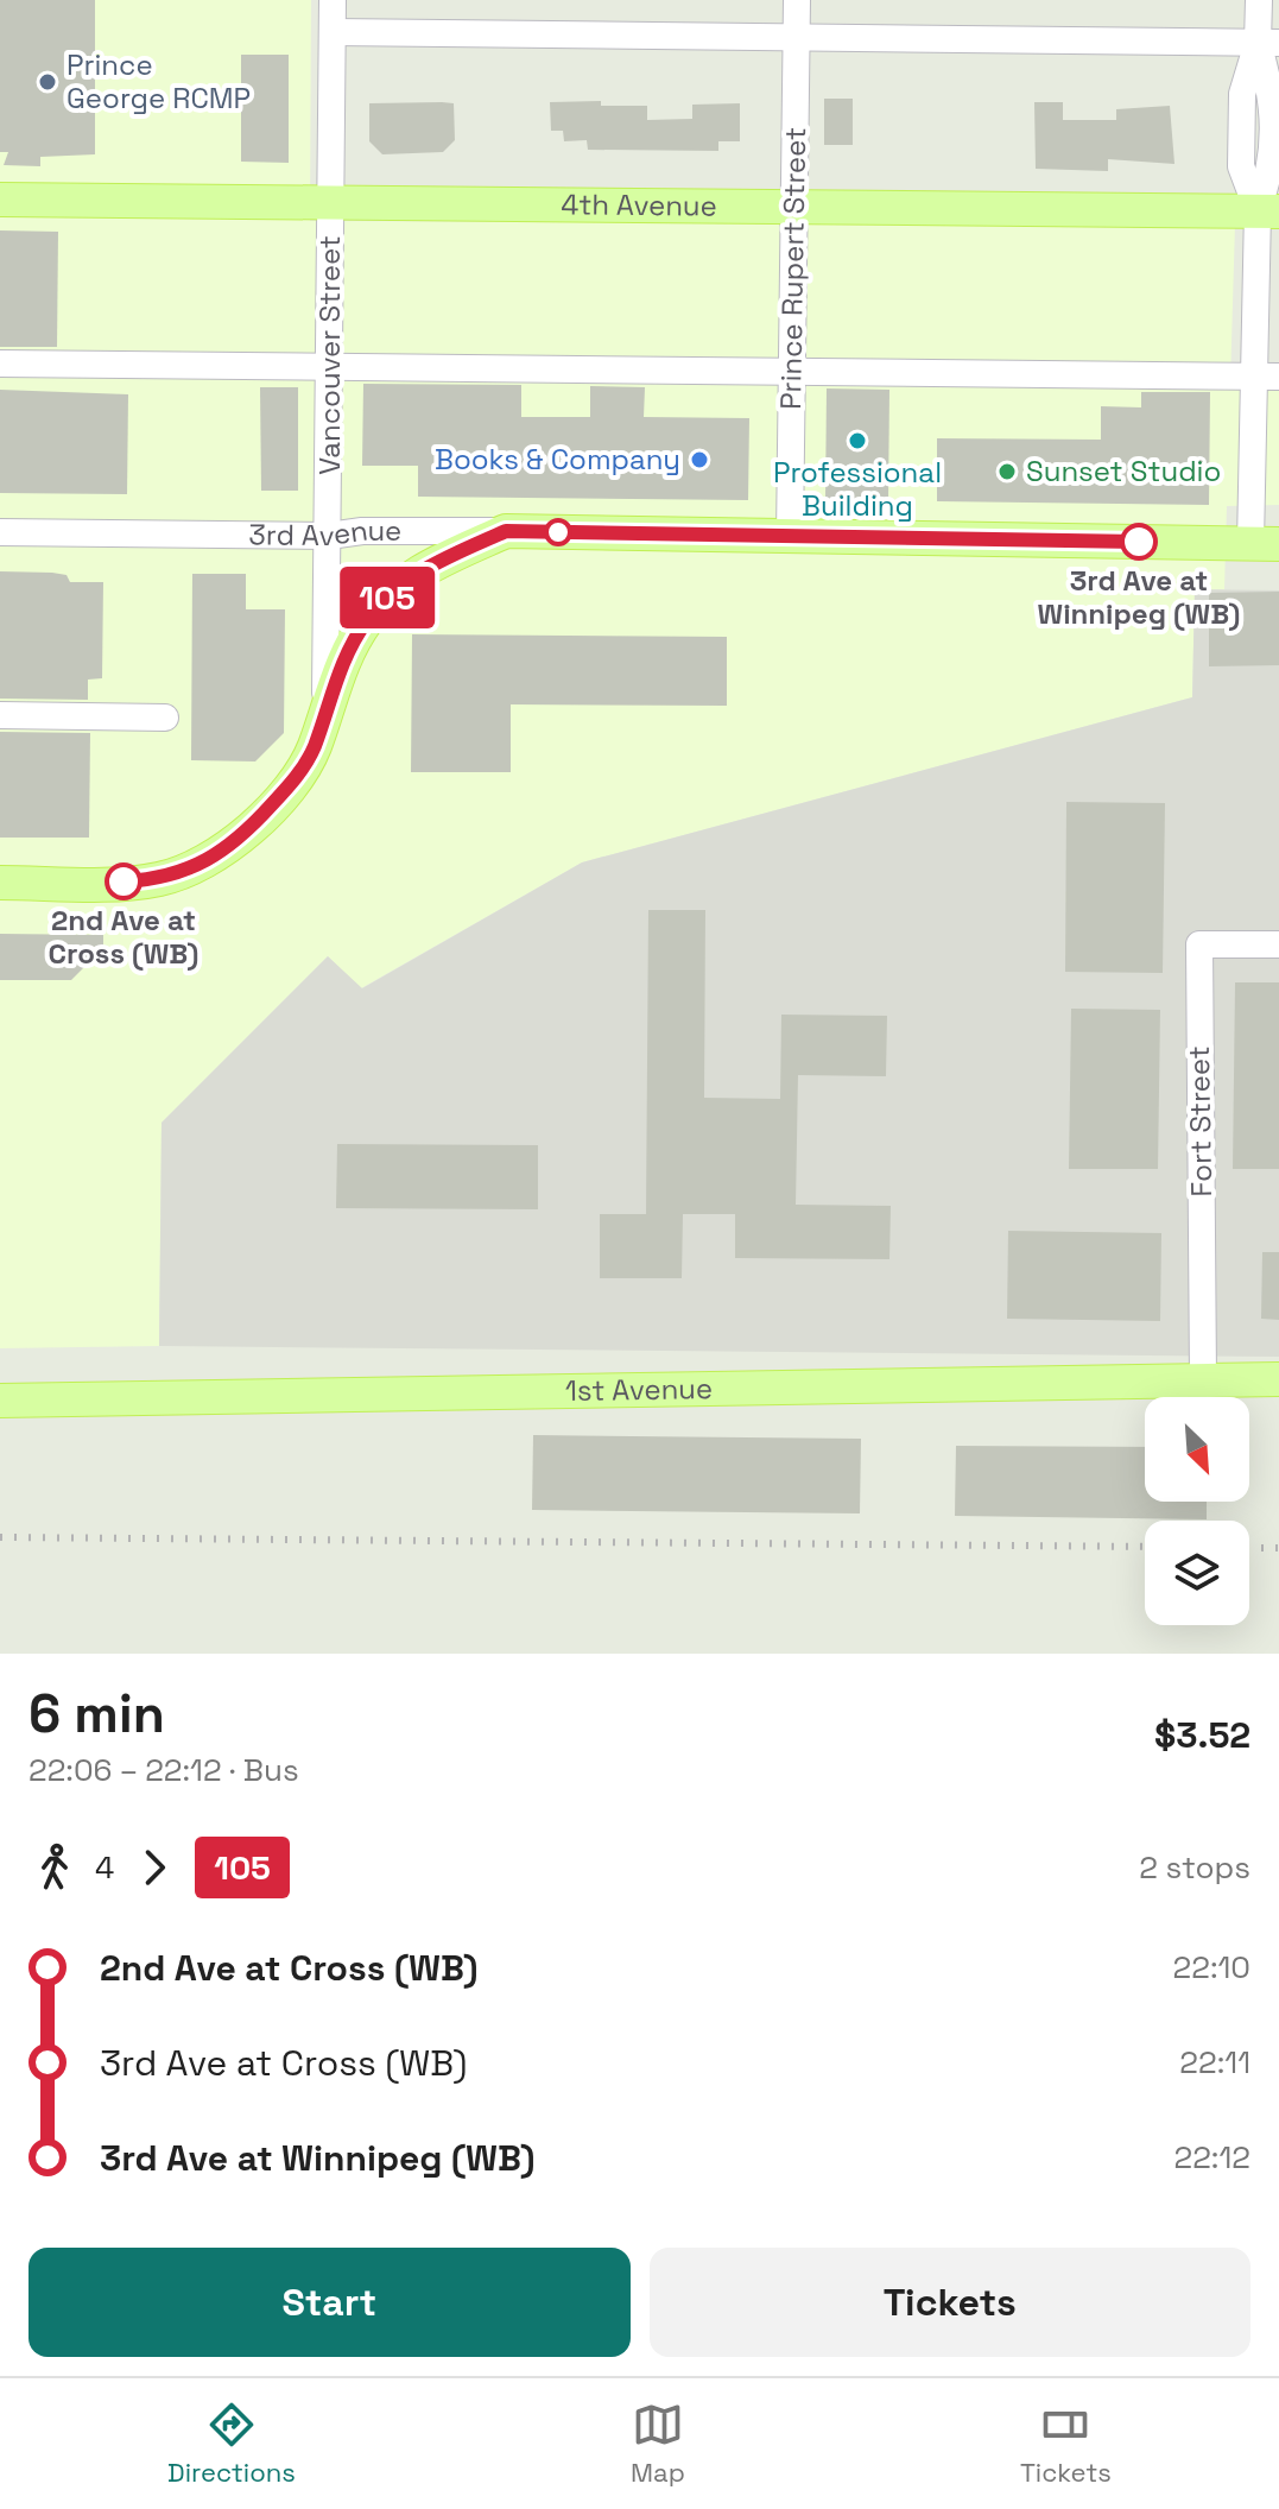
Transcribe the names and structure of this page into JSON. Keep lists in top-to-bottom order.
{
  "streets": {
    "main road": ["4th Avenue", "3rd Avenue", "1st Avenue"],
    "street": ["Prince Rupert Street", "Vancouver Street", "Fort Street"]
  },
  "crossings": [
    ["4th Avenue", "Prince Rupert Street"],
    ["4th Avenue", "Vancouver Street"],
    ["Prince Rupert Street", "3rd Avenue"],
    ["Vancouver Street", "3rd Avenue"],
    ["Fort Street", "1st Avenue"]
  ],
  "places": [
    "Prince George RCMP",
    "Professional Building",
    "Books & Company",
    "Sunset Studio",
    "3rd Ave at Winnipeg (WB)",
    "2nd Ave at Cross (WB)"
  ],
  "lines": ["bus line 105"],
  "north": "bottom right",
  "page": {
    "on_map": "105",
    "heading": ["6 min", "22:06 – 22:12 · Bus", "$3.52"],
    "legs": ["4", "105", "2 stops"],
    "list": [
      {
        "name": "2nd Ave at Cross (WB)",
        "value": "22:10"
      },
      {
        "name": "3rd Ave at Cross (WB)",
        "value": "22:11"
      },
      {
        "name": "3rd Ave at Winnipeg (WB)",
        "value": "22:12"
      }
    ],
    "buttons": ["Start", "Tickets"],
    "tabs": ["Directions", "Map", "Tickets"]
  }
}
